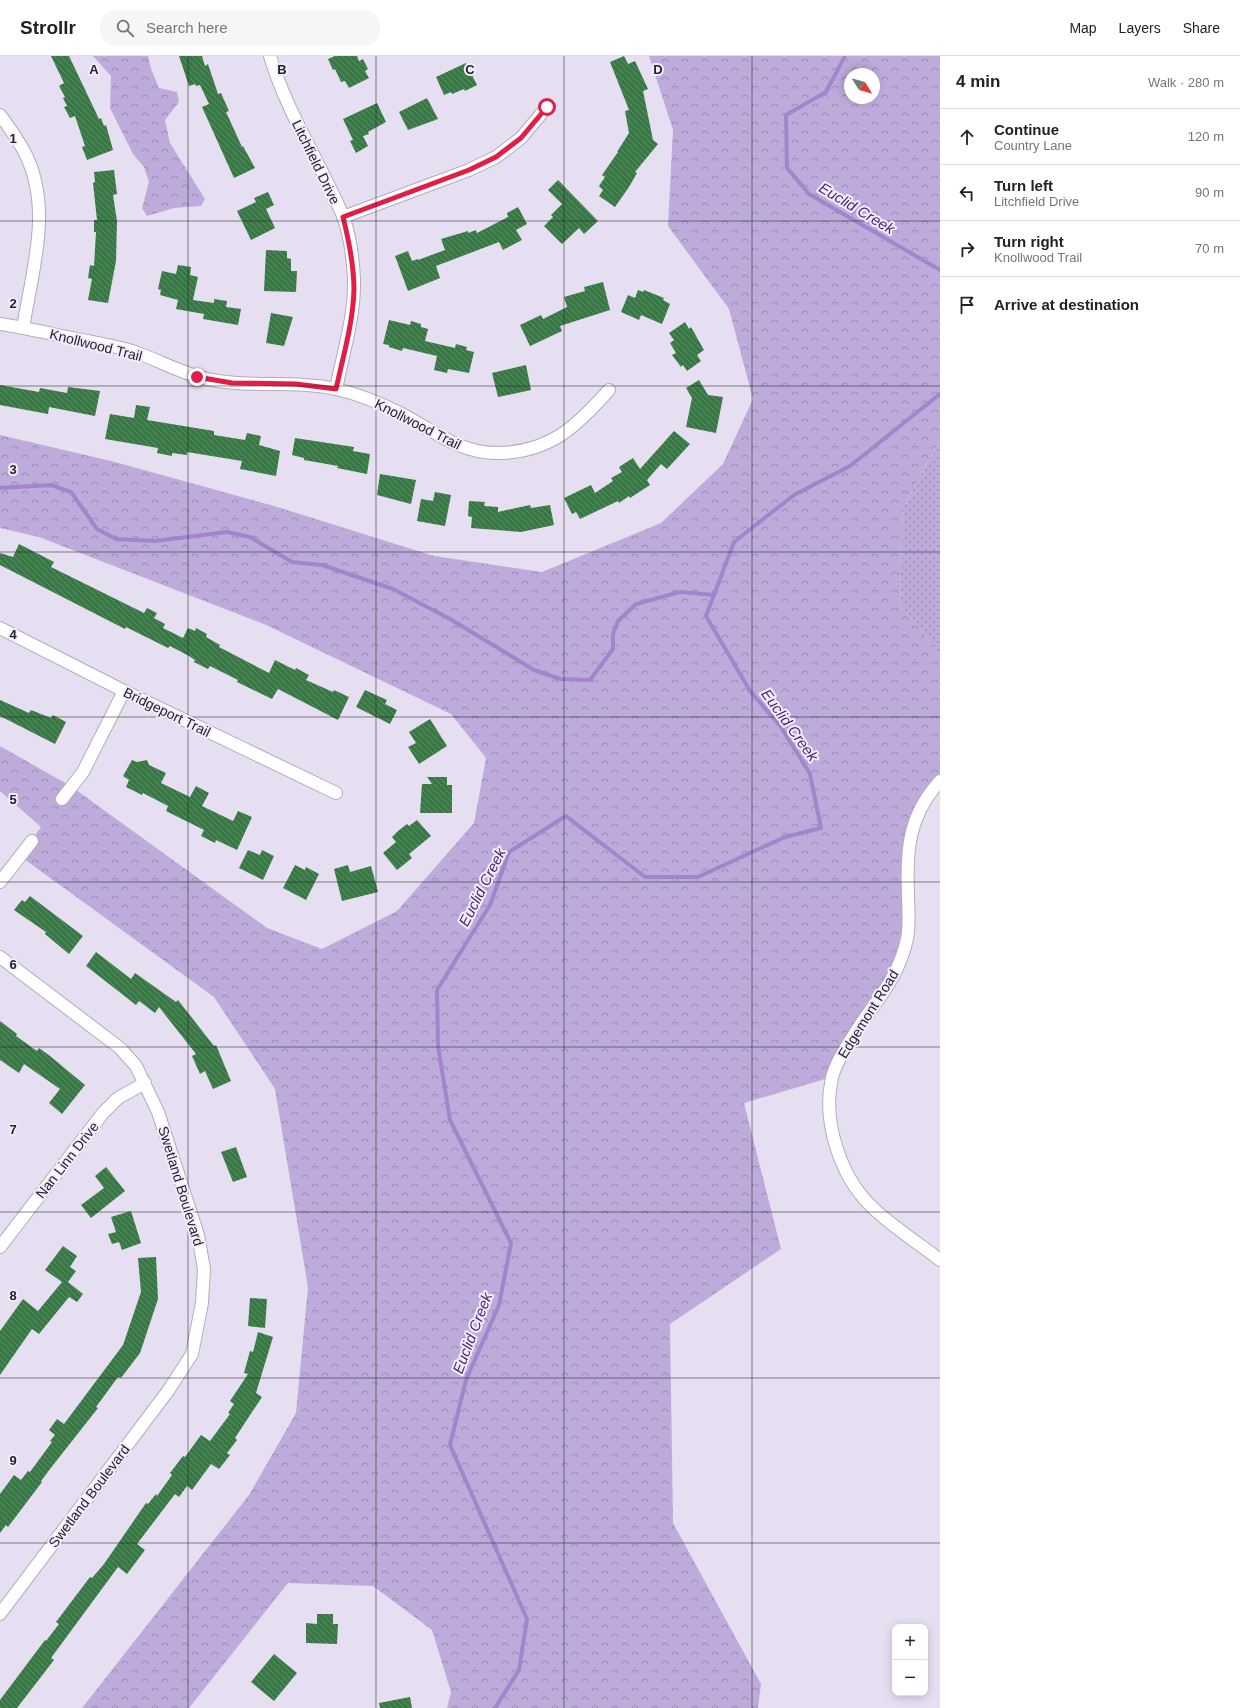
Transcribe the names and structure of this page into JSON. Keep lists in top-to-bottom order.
{
  "streets": {
    "street": [
      "Litchfield Drive",
      "Knollwood Trail",
      "Bridgeport Trail",
      "Edgemont Road",
      "Nan Linn Drive",
      "Swetland Boulevard"
    ]
  },
  "crossings": [
    ["Litchfield Drive", "Knollwood Trail"],
    ["Nan Linn Drive", "Swetland Boulevard"]
  ],
  "water": ["Euclid Creek"],
  "north": "bottom right",
  "page": {
    "header": "Strollr",
    "search": "Search here",
    "nav": ["Map", "Layers", "Share"],
    "heading": ["4 min", "Walk · 280 m"],
    "list": [
      ["Continue", "Country Lane", "120 m"],
      ["Turn left", "Litchfield Drive", "90 m"],
      ["Turn right", "Knollwood Trail", "70 m"],
      "Arrive at destination"
    ],
    "map_buttons": ["+", "−"]
  },
  "grid": {
    "columns": [
      "A",
      "B",
      "C",
      "D"
    ],
    "rows": [
      "1",
      "2",
      "3",
      "4",
      "5",
      "6",
      "7",
      "8",
      "9"
    ]
  }
}
